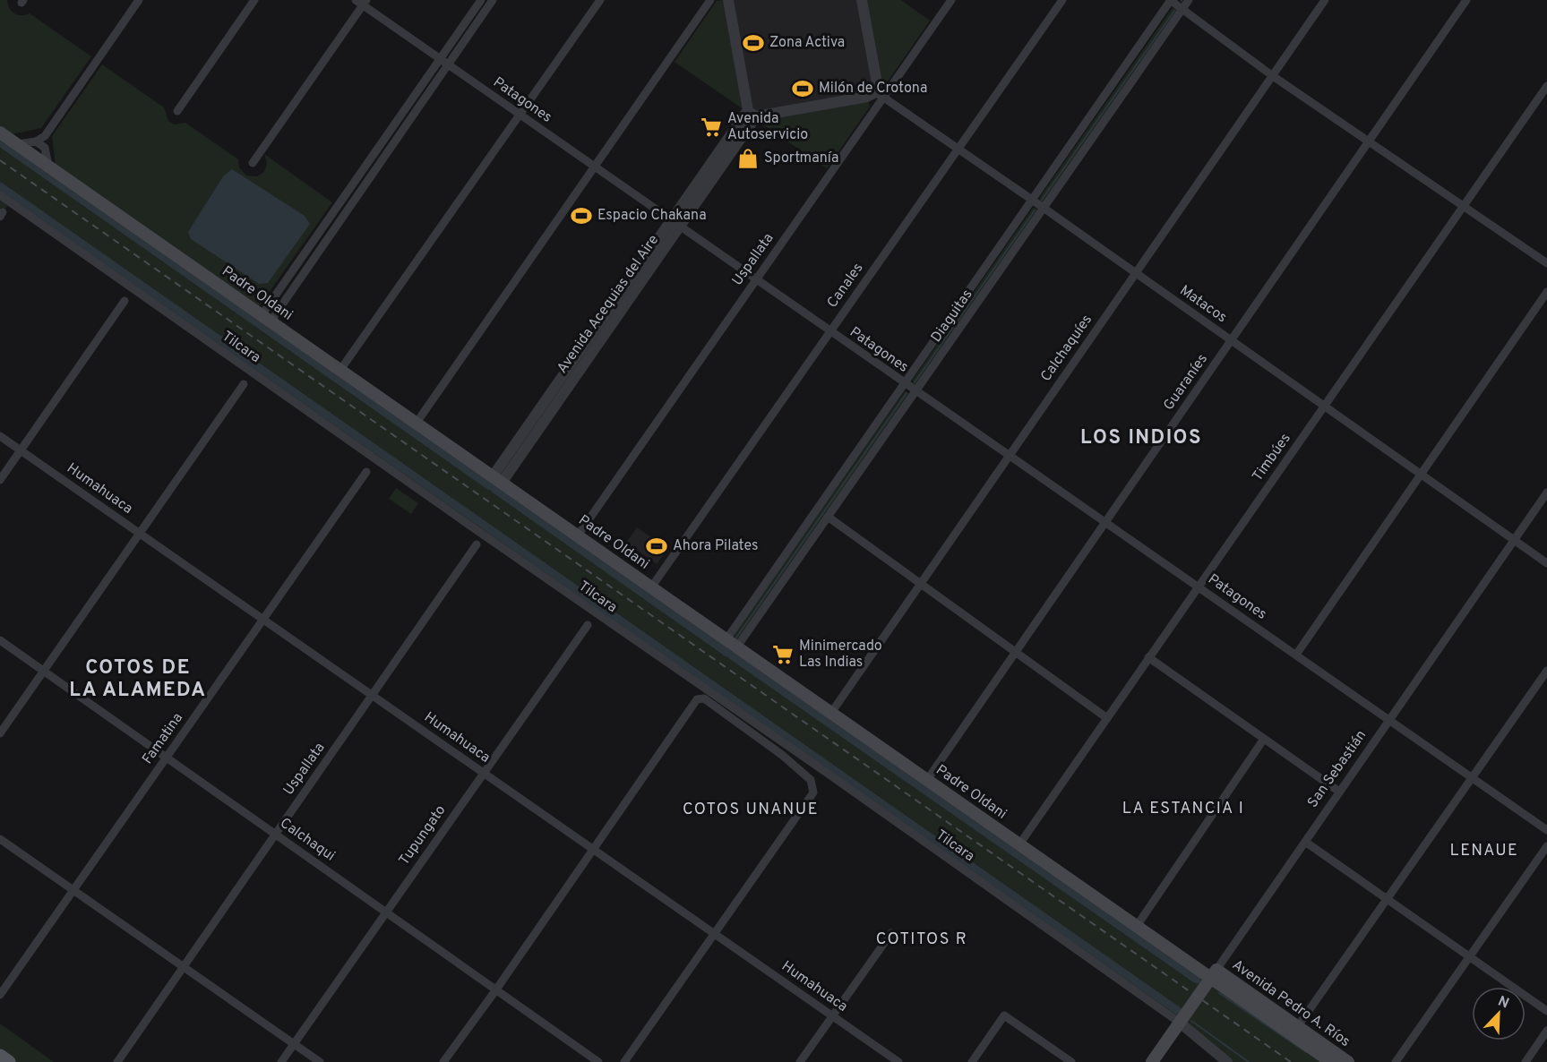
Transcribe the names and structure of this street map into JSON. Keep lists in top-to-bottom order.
{
  "streets": {
    "main road": ["Padre Oldani", "San Sebastián", "Avenida Pedro A. Ríos"],
    "street": [
      "Patagones",
      "Uspallata",
      "Canales",
      "Avenida Acequias del Aire",
      "Matacos",
      "Diaguitas",
      "Tilcara",
      "Calchaquíes",
      "Guaraníes",
      "Timbúes",
      "Humahuaca",
      "Famatina",
      "Tupungato",
      "Calchaqui"
    ]
  },
  "crossings": [
    ["Patagones", "Uspallata"],
    ["Patagones", "Canales"],
    ["Patagones", "Avenida Acequias del Aire"],
    ["Patagones", "Diaguitas"],
    ["Patagones", "Calchaquíes"],
    ["Patagones", "Guaraníes"],
    ["Patagones", "Timbúes"],
    ["Patagones", "San Sebastián"],
    ["Uspallata", "Padre Oldani"],
    ["Uspallata", "Matacos"],
    ["Uspallata", "Humahuaca"],
    ["Uspallata", "Calchaqui"],
    ["Canales", "Padre Oldani"],
    ["Canales", "Matacos"],
    ["Padre Oldani", "Avenida Acequias del Aire"],
    ["Padre Oldani", "Diaguitas"],
    ["Padre Oldani", "Calchaquíes"],
    ["Padre Oldani", "Guaraníes"],
    ["Padre Oldani", "Timbúes"],
    ["Padre Oldani", "San Sebastián"],
    ["Padre Oldani", "Avenida Pedro A. Ríos"],
    ["Matacos", "Diaguitas"],
    ["Matacos", "Calchaquíes"],
    ["Matacos", "Guaraníes"],
    ["Matacos", "Timbúes"],
    ["Matacos", "San Sebastián"],
    ["Tilcara", "San Sebastián"],
    ["Humahuaca", "Famatina"],
    ["Humahuaca", "Tupungato"],
    ["Famatina", "Calchaqui"],
    ["San Sebastián", "Avenida Pedro A. Ríos"],
    ["Tupungato", "Calchaqui"]
  ],
  "districts": [
    "LOS INDIOS",
    "COTOS DE LA ALAMEDA",
    "LA ESTANCIA I",
    "COTOS UNANUE",
    "LENAUE",
    "COTITOS R"
  ],
  "places": {
    "sports": [
      "Zona Activa",
      "Milón de Crotona",
      "Espacio Chakana",
      "Ahora Pilates"
    ],
    "supermarket": ["Avenida Autoservicio", "Minimercado Las Indias"],
    "shop": ["Sportmanía"]
  },
  "north": "top right"
}
